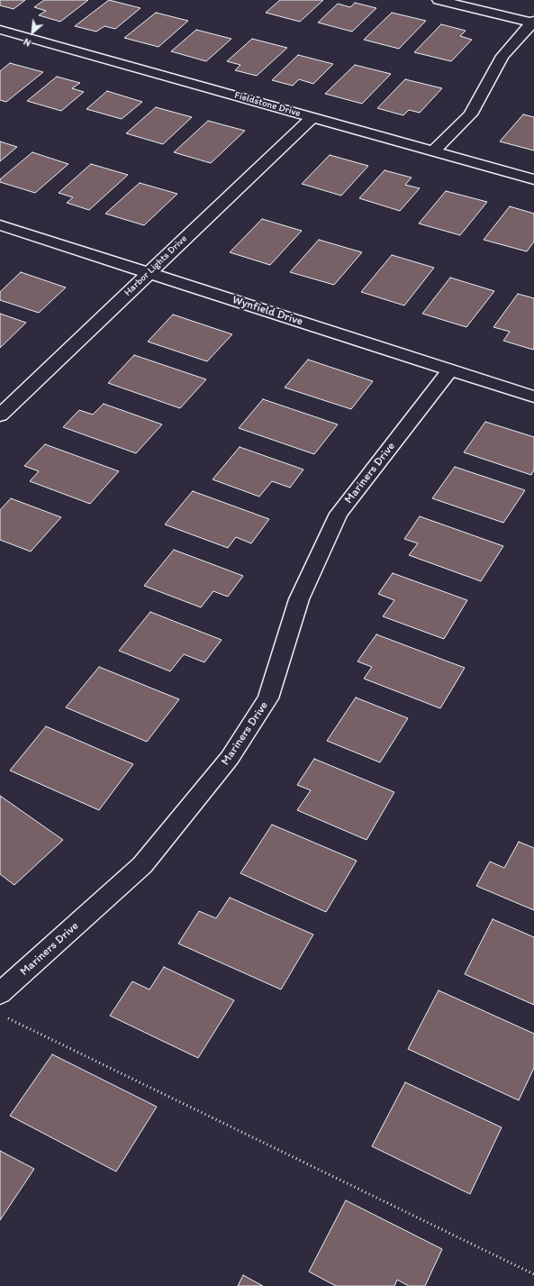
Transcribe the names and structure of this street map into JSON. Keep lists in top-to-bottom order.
{
  "streets": {
    "street": [
      "Fieldstone Drive",
      "Harbor Lights Drive",
      "Wynfield Drive",
      "Mariners Drive"
    ]
  },
  "crossings": [
    ["Fieldstone Drive", "Harbor Lights Drive"],
    ["Harbor Lights Drive", "Wynfield Drive"],
    ["Wynfield Drive", "Mariners Drive"]
  ],
  "north": "bottom left"
}
